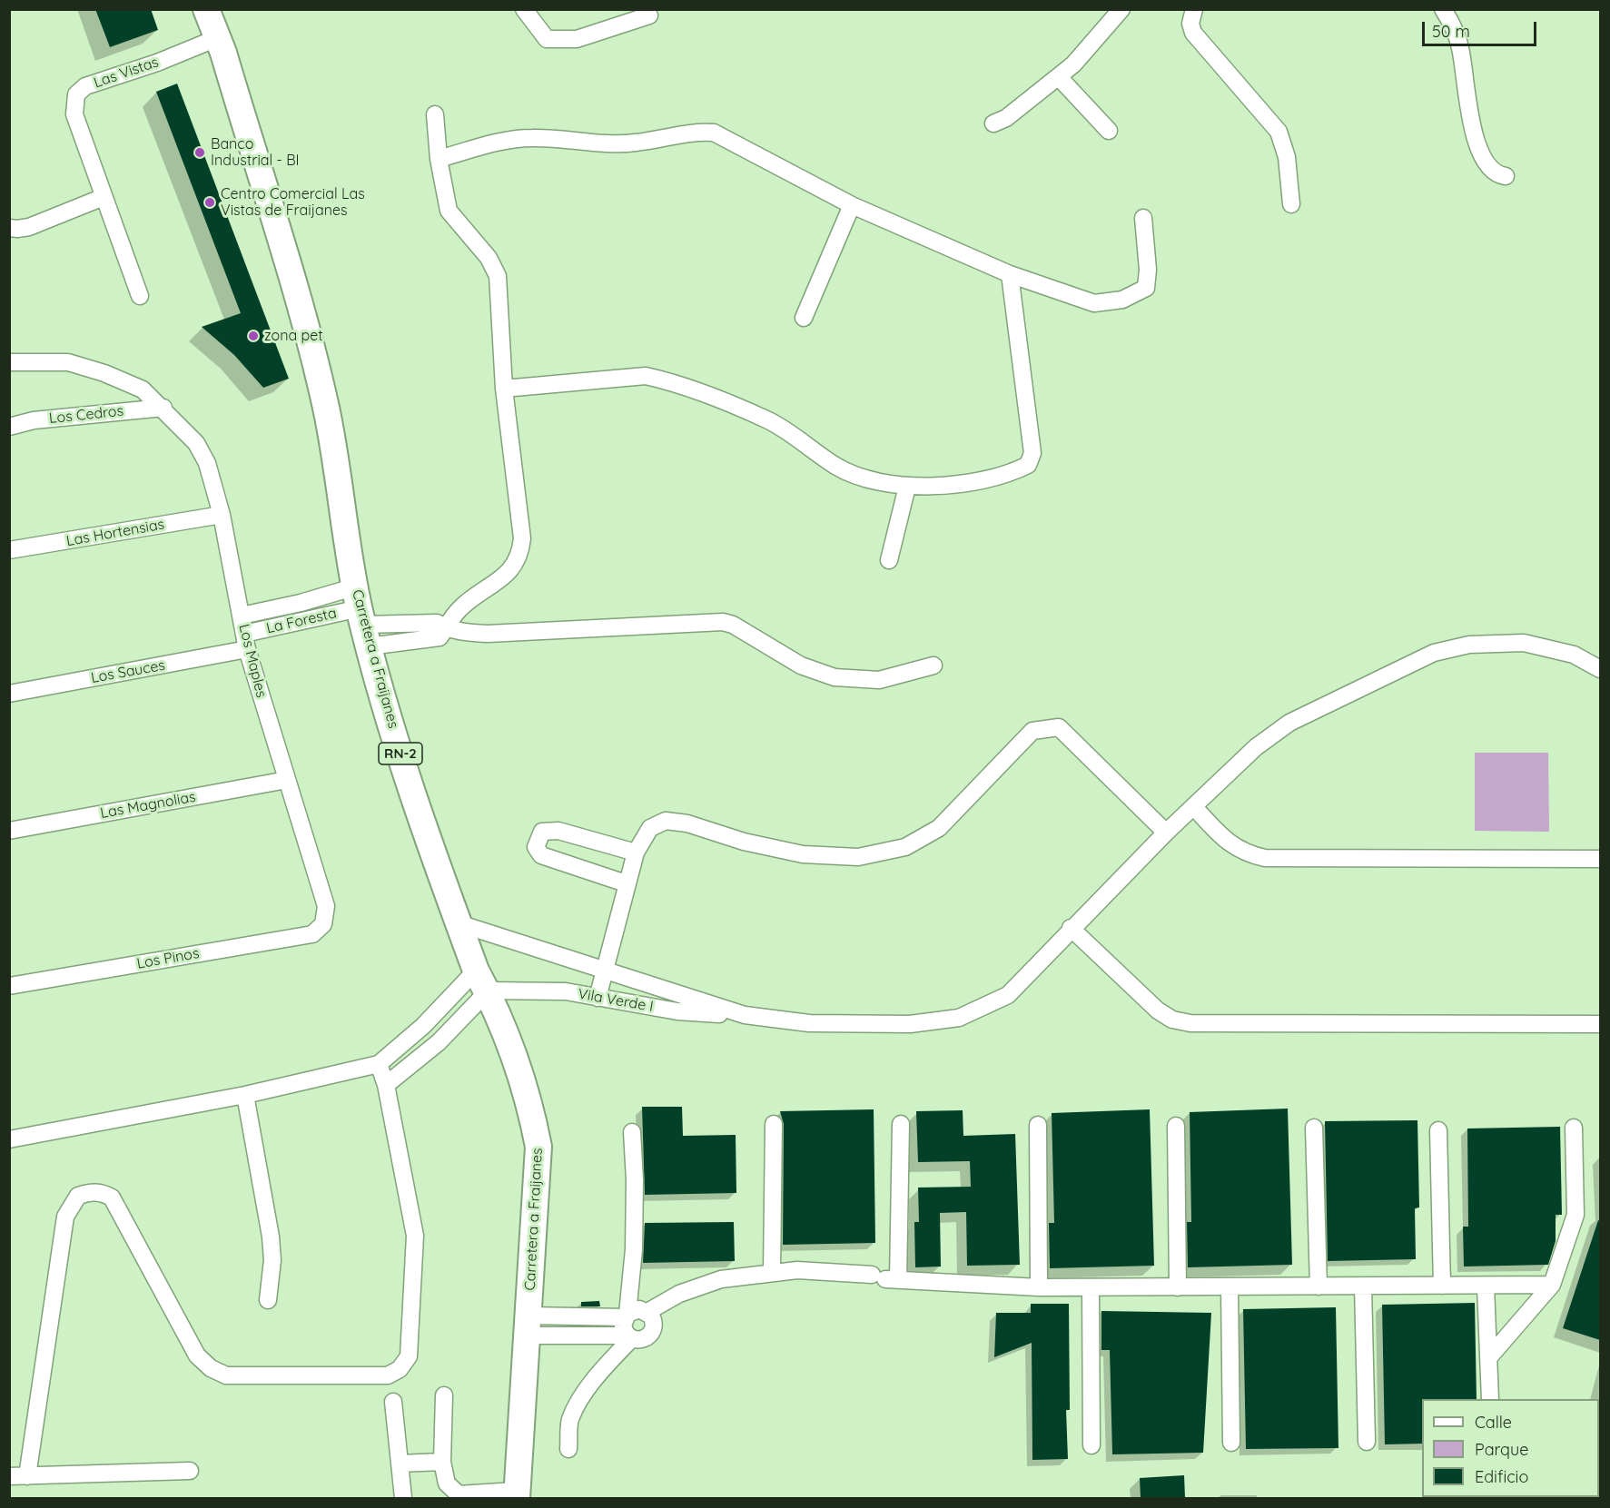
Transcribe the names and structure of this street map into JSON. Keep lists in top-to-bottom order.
{
  "streets": {
    "main road": ["Carretera a Fraijanes", "RN-2"],
    "street": [
      "Las Vistas",
      "Los Cedros",
      "Las Hortensias",
      "La Foresta",
      "Los Maples",
      "Los Sauces",
      "Las Magnolias",
      "Los Pinos",
      "Vila Verde I"
    ]
  },
  "crossings": [
    ["Las Vistas", "Carretera a Fraijanes"],
    ["Los Cedros", "Los Maples"],
    ["Las Hortensias", "Los Maples"],
    ["La Foresta", "Carretera a Fraijanes"],
    ["La Foresta", "Los Maples"],
    ["La Foresta", "Los Sauces"],
    ["Carretera a Fraijanes", "Vila Verde I"],
    ["Los Maples", "Los Sauces"],
    ["Los Maples", "Las Magnolias"],
    ["Los Maples", "Los Pinos"]
  ],
  "places": ["Banco Industrial - BI", "Centro Comercial Las Vistas de Fraijanes", "zona pet"],
  "legend": ["Calle", "Parque", "Edificio"],
  "scale_bar": "50 m"
}
